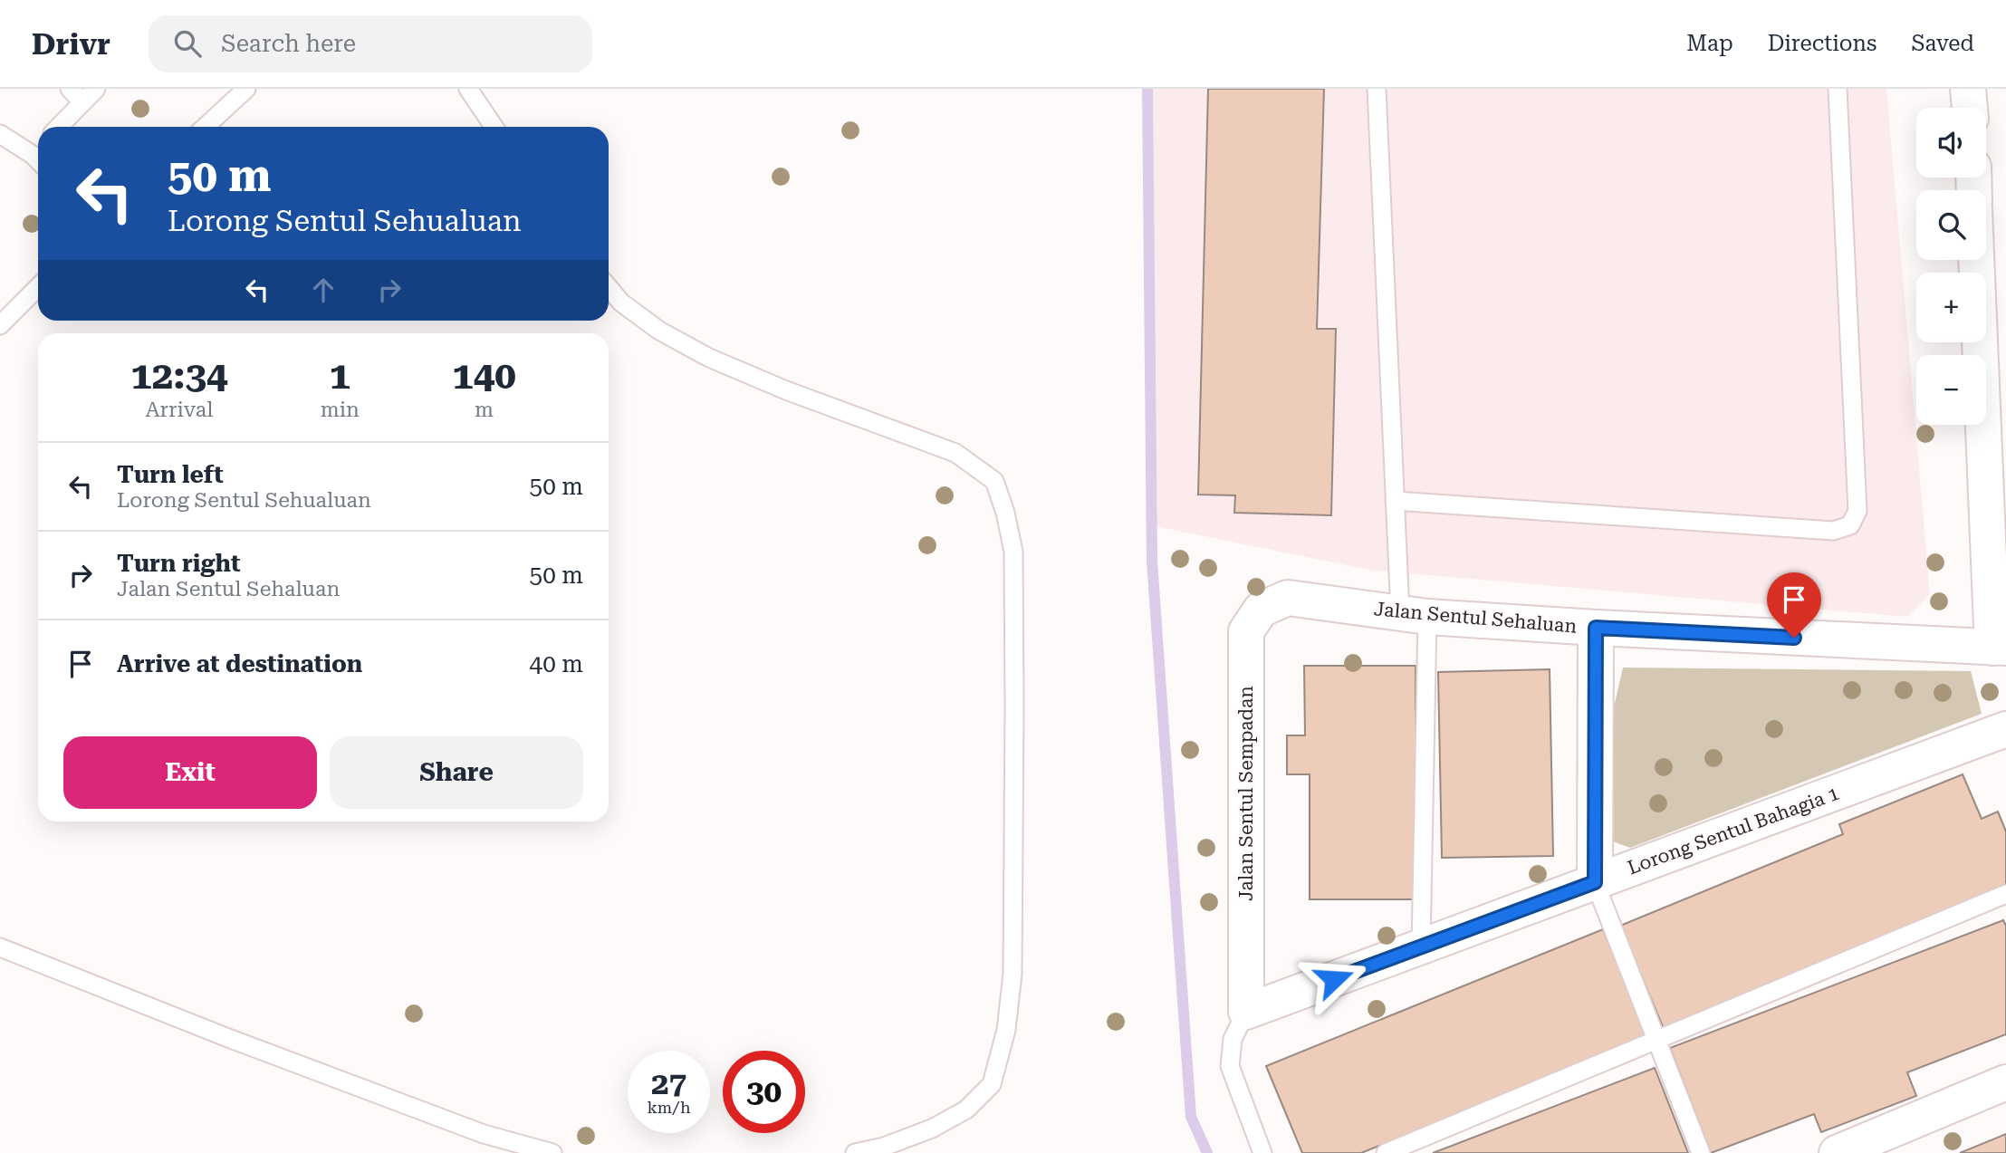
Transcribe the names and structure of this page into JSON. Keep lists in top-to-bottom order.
{
  "streets": {
    "street": ["Jalan Sentul Sehaluan", "Jalan Sentul Sempadan", "Lorong Sentul Bahagia 1"]
  },
  "crossings": [
    ["Jalan Sentul Sehaluan", "Jalan Sentul Sempadan"],
    ["Jalan Sentul Sempadan", "Lorong Sentul Bahagia 1"]
  ],
  "page": {
    "header": "Drivr",
    "search": "Search here",
    "nav": ["Map", "Directions", "Saved"],
    "map_buttons": ["+", "−"],
    "turn": ["50 m", "Lorong Sentul Sehualuan"],
    "eta": [
      "12:34",
      "Arrival",
      "1",
      "min",
      "140",
      "m"
    ],
    "list": [
      {
        "name": "Turn left",
        "note": "Lorong Sentul Sehualuan",
        "value": "50 m"
      },
      {
        "name": "Turn right",
        "note": "Jalan Sentul Sehaluan",
        "value": "50 m"
      },
      {
        "name": "Arrive at destination",
        "value": "40 m"
      }
    ],
    "buttons": ["Exit", "Share"],
    "speed": "27 km/h",
    "limit": "30"
  }
}
